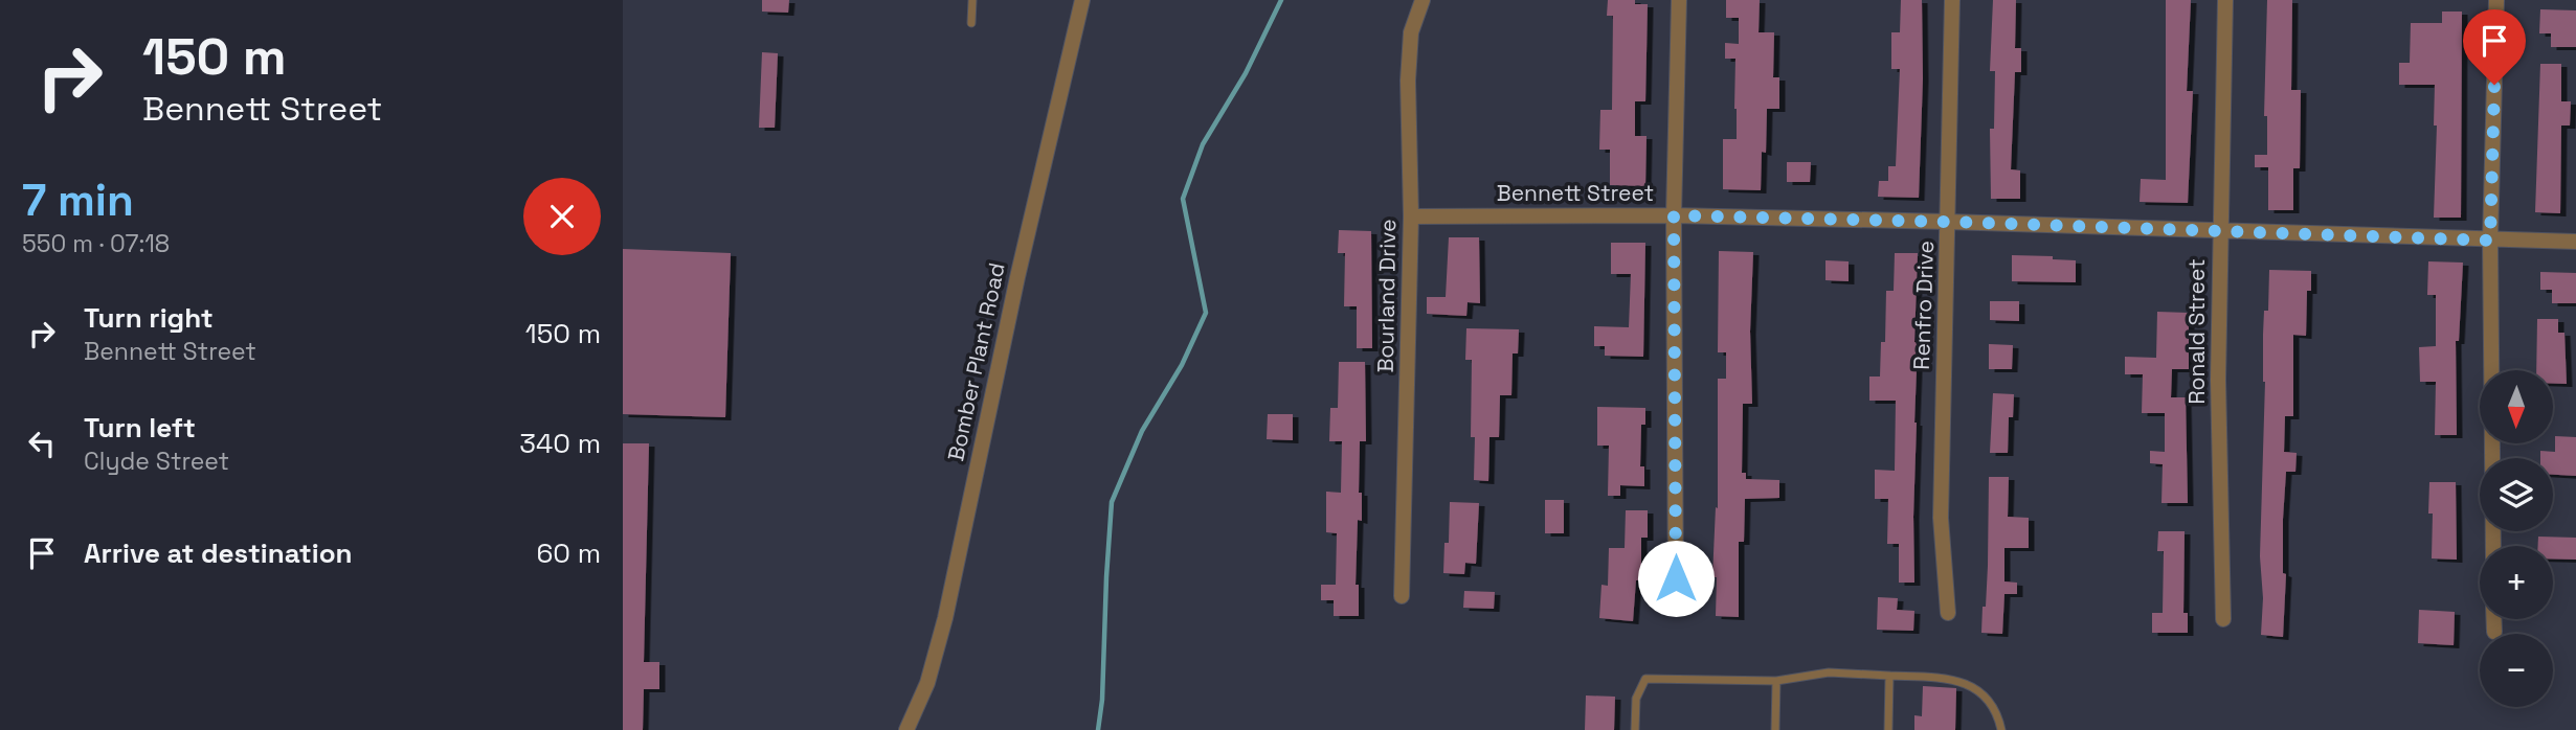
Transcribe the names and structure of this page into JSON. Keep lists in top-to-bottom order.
{
  "streets": {
    "street": [
      "Bennett Street",
      "Bourland Drive",
      "Renfro Drive",
      "Ronald Street",
      "Bomber Plant Road"
    ]
  },
  "crossings": [
    ["Bennett Street", "Bourland Drive"],
    ["Bennett Street", "Renfro Drive"],
    ["Bennett Street", "Ronald Street"]
  ],
  "north": "bottom",
  "page": {
    "turn": ["150 m", "Bennett Street"],
    "heading": ["7 min", "550 m · 07:18"],
    "list": [
      {
        "name": "Turn right",
        "note": "Bennett Street",
        "value": "150 m"
      },
      {
        "name": "Turn left",
        "note": "Clyde Street",
        "value": "340 m"
      },
      {
        "name": "Arrive at destination",
        "value": "60 m"
      }
    ],
    "map_buttons": ["+", "−"]
  }
}
